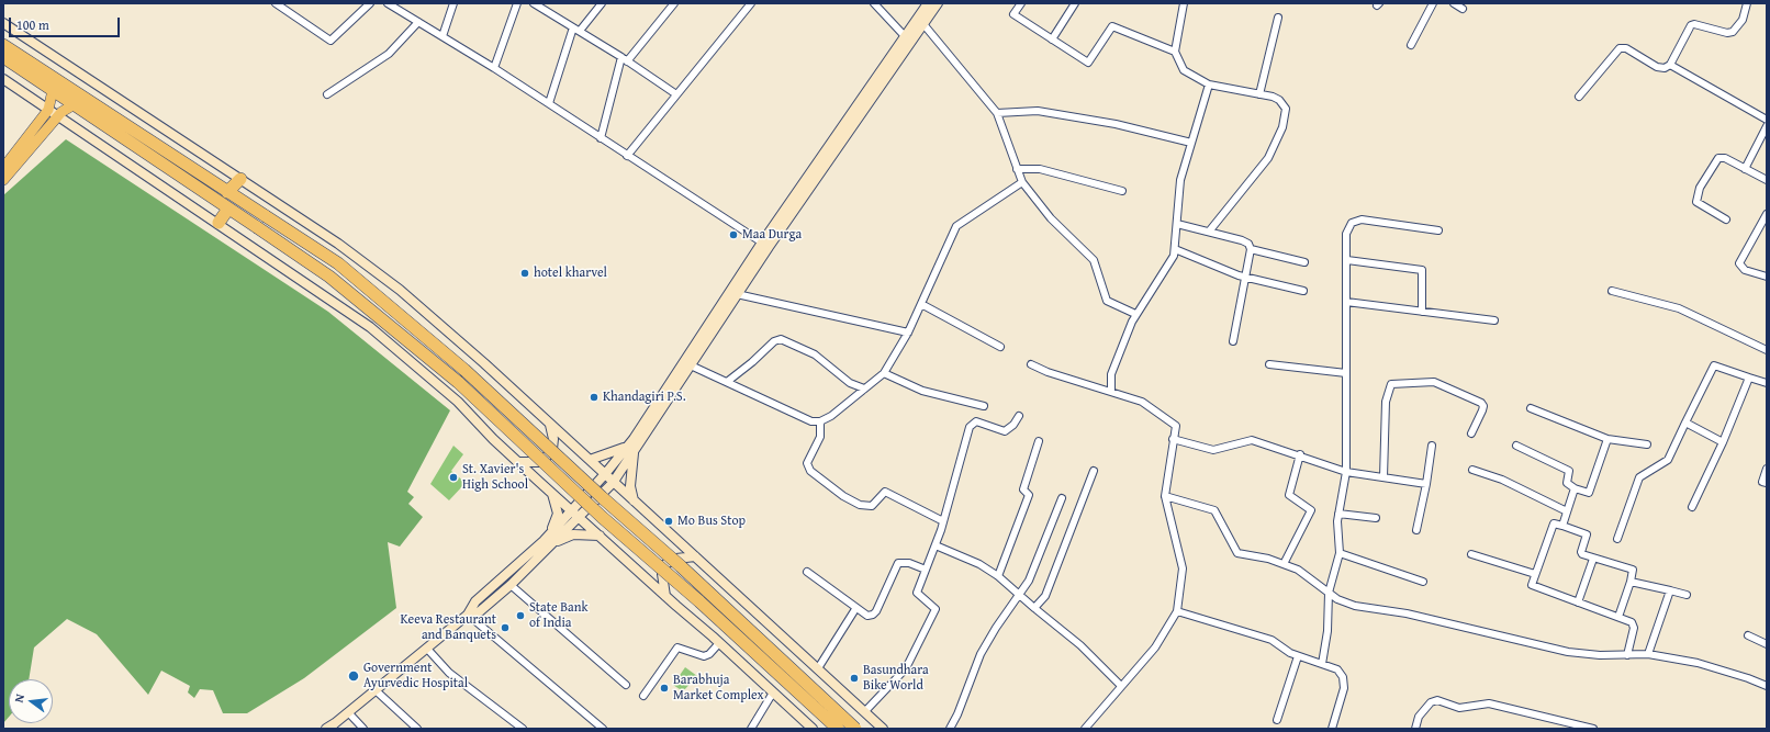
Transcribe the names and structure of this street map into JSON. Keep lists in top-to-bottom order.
{
  "places": [
    "Maa Durga",
    "hotel kharvel",
    "Khandagiri P.S.",
    "St. Xavier's High School",
    "Mo Bus Stop",
    "State Bank of India",
    "Keeva Restaurant and Banquets",
    "Government Ayurvedic Hospital",
    "Basundhara Bike World",
    "Barabhuja Market Complex"
  ],
  "scale_bar": "100 m",
  "north": "left"
}
